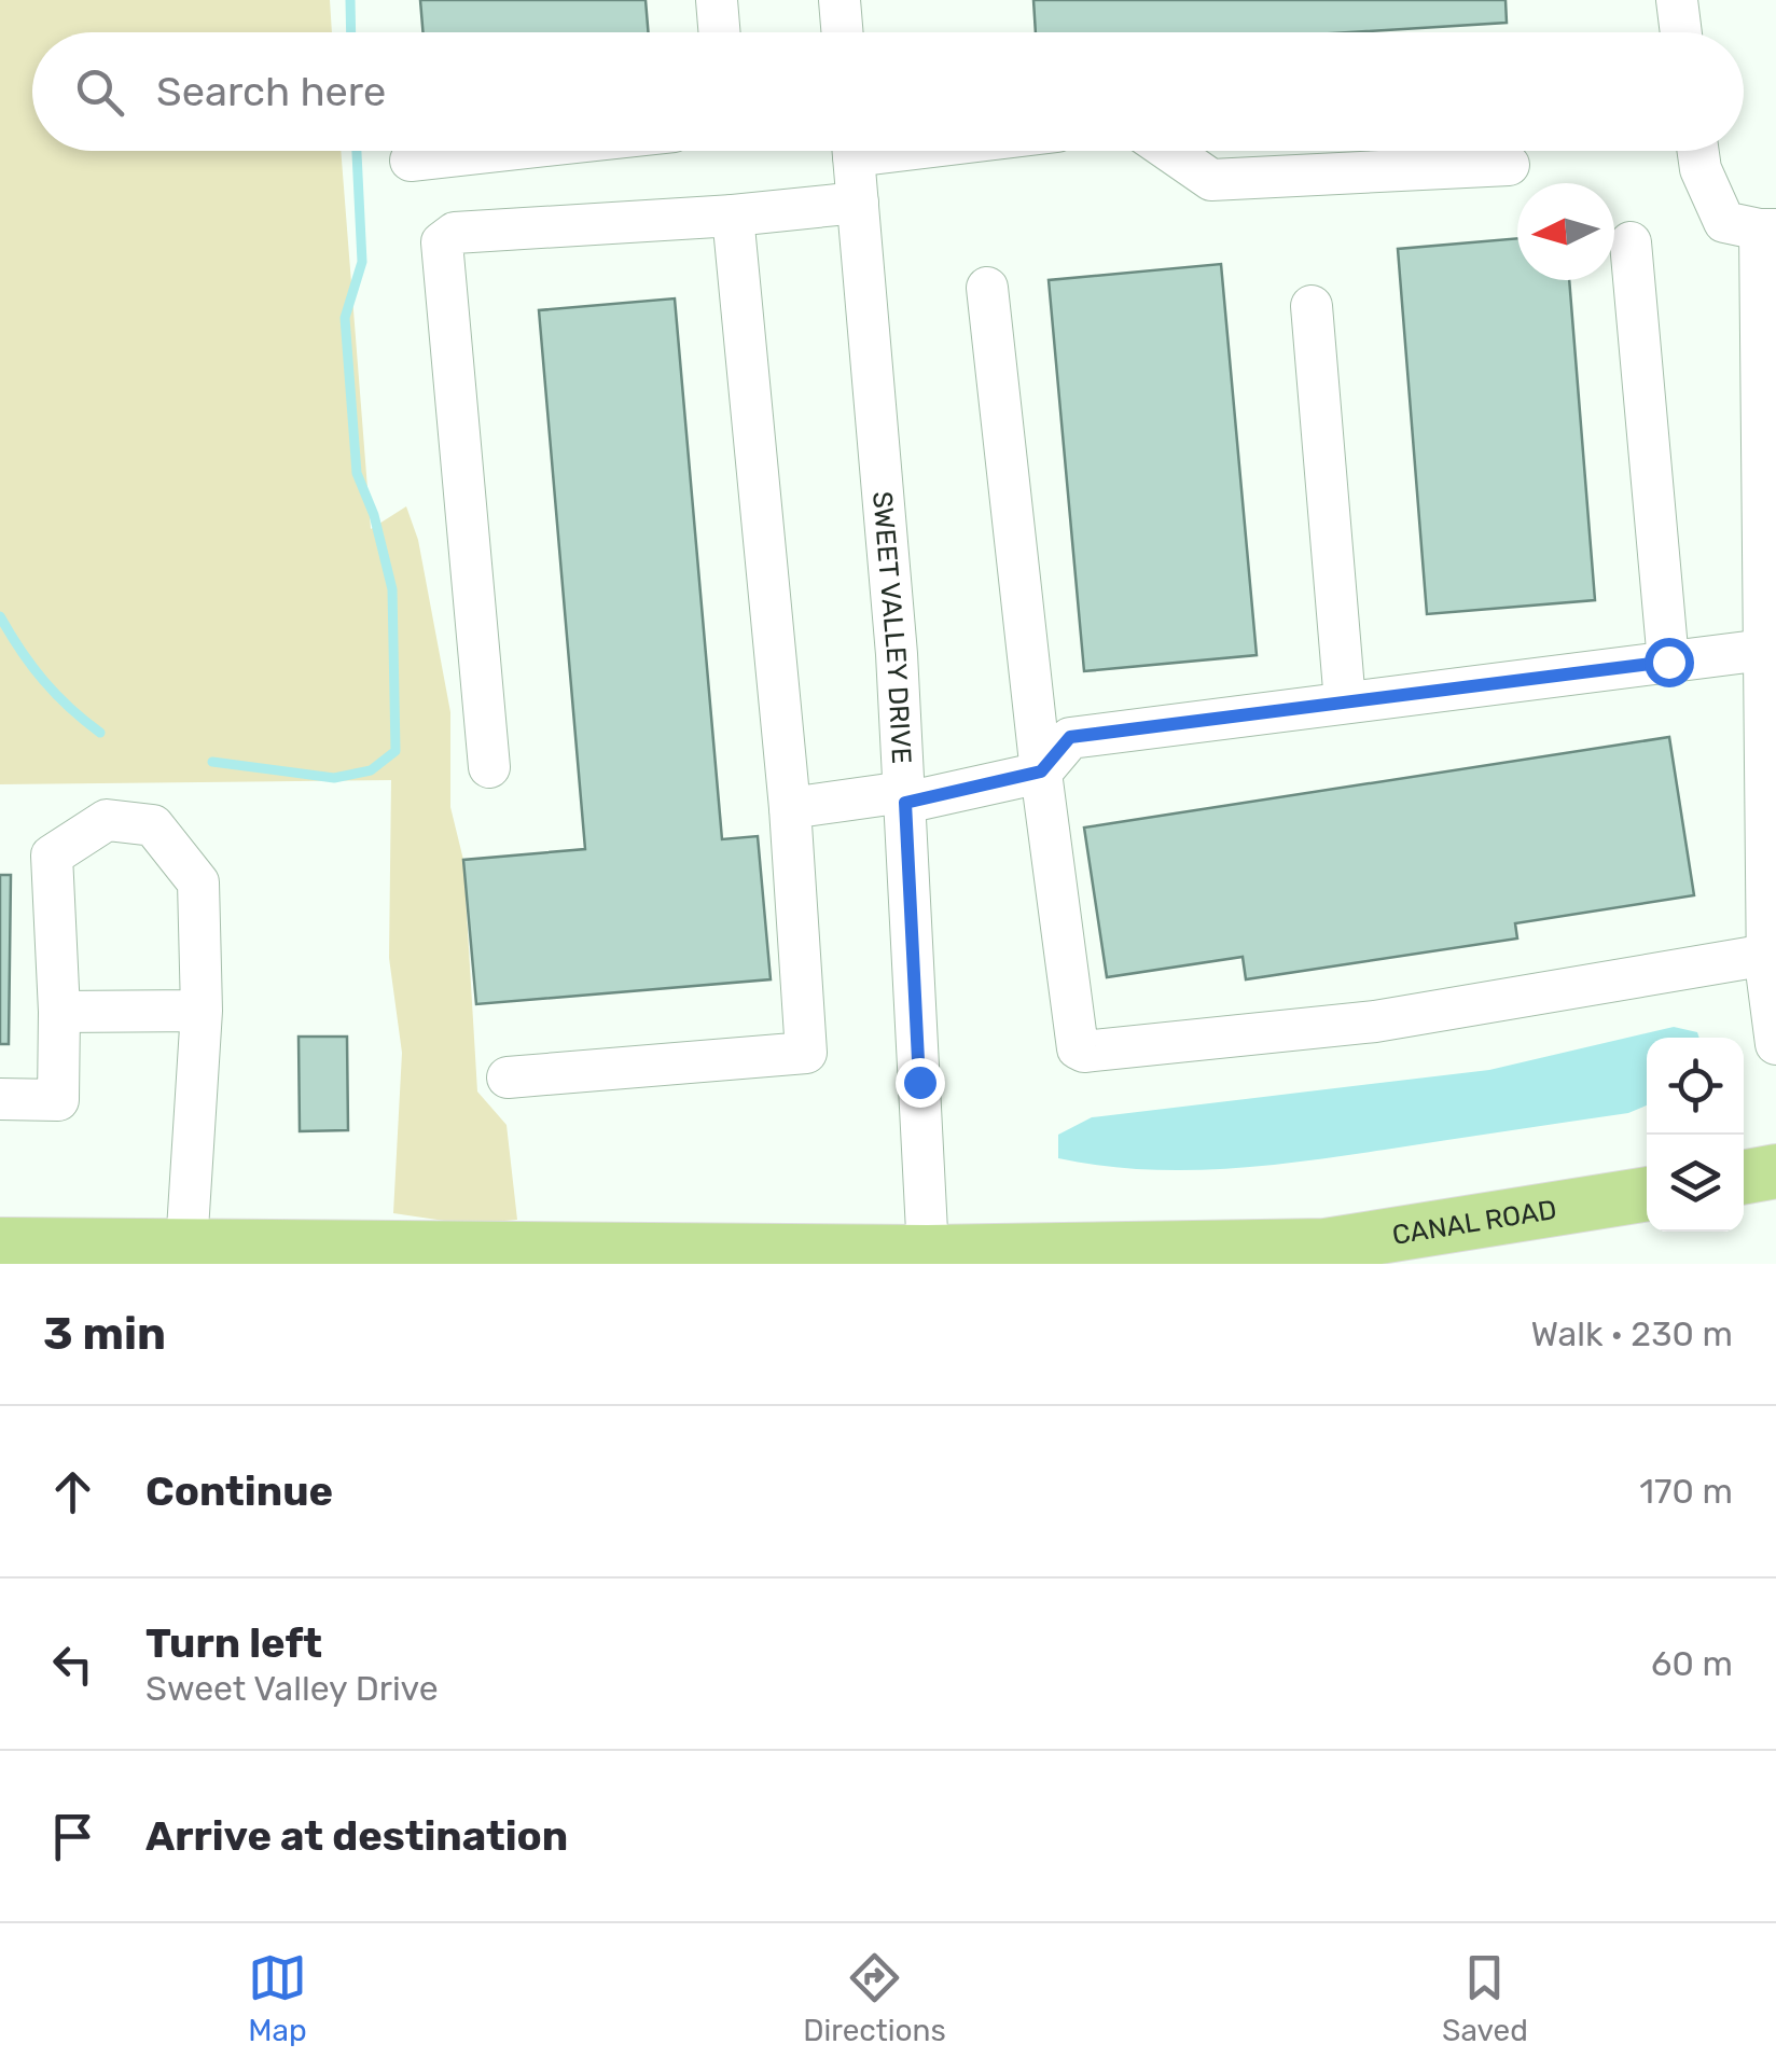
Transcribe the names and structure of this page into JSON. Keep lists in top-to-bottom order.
{
  "streets": {
    "main road": ["CANAL ROAD"],
    "street": ["SWEET VALLEY DRIVE"]
  },
  "crossings": [
    ["SWEET VALLEY DRIVE", "CANAL ROAD"]
  ],
  "north": "left",
  "page": {
    "search": "Search here",
    "heading": ["3 min", "Walk · 230 m"],
    "list": [
      ["Continue", "170 m"],
      ["Turn left", "Sweet Valley Drive", "60 m"],
      "Arrive at destination"
    ],
    "nav": ["Map", "Directions", "Saved"]
  }
}
